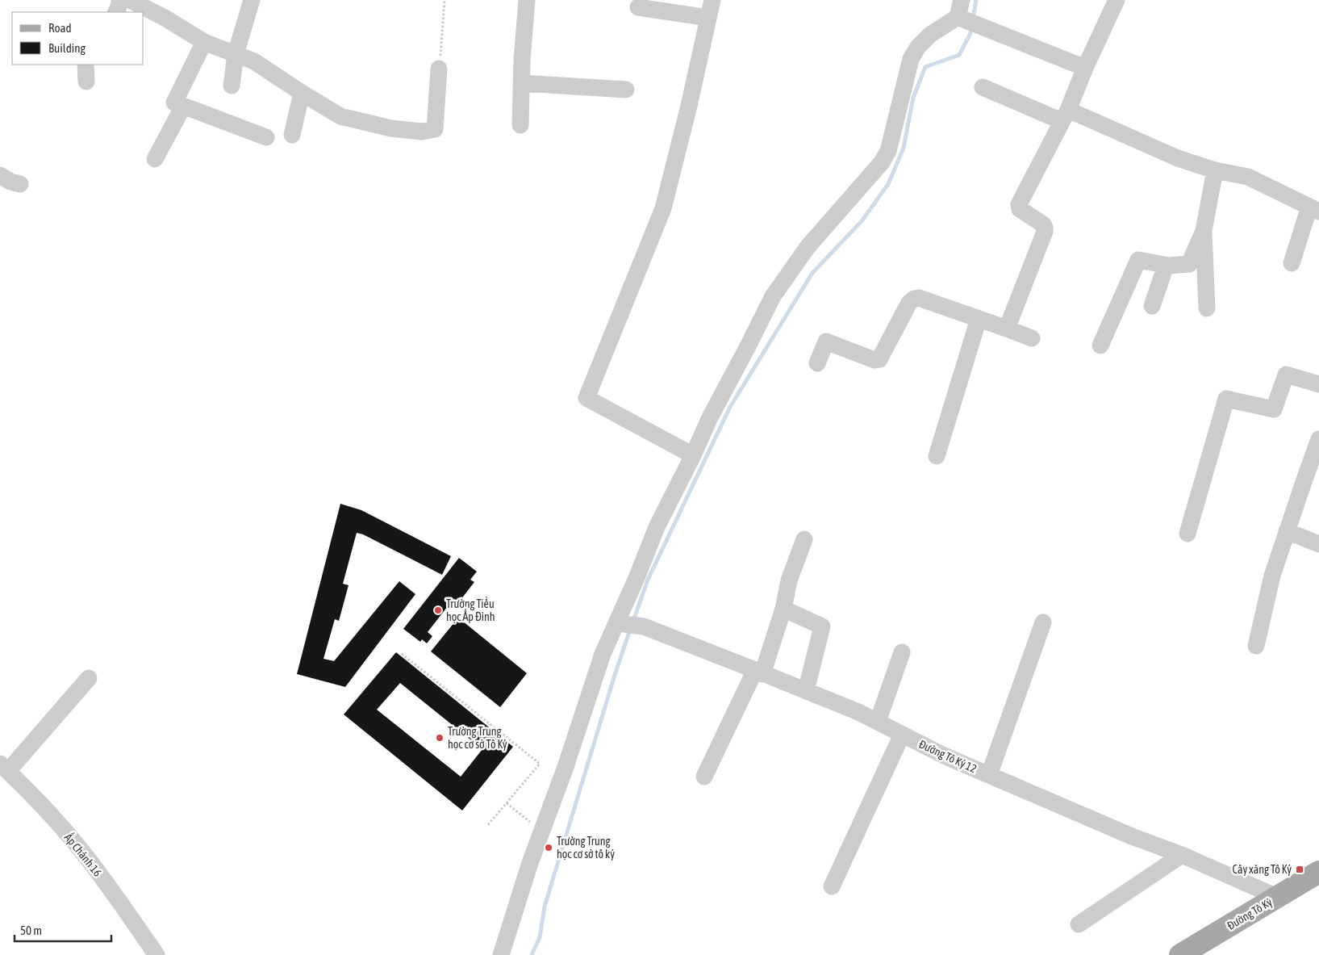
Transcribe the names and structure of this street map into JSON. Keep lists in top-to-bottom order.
{
  "streets": {
    "main road": ["Đường Tô Ký"],
    "street": ["Đường Tô Ký 12", "Ấp Chánh 16"]
  },
  "crossings": [
    ["Đường Tô Ký 12", "Đường Tô Ký"]
  ],
  "places": {
    "other": ["Trường Tiểu học Ấp Đình", "Trường Trung học cơ sở Tô Ký", "Trường Trung học cơ sở tô ký"],
    "transit": ["Cây xăng Tô Ký"]
  },
  "legend": ["Road", "Building"],
  "scale_bar": "50 m"
}
